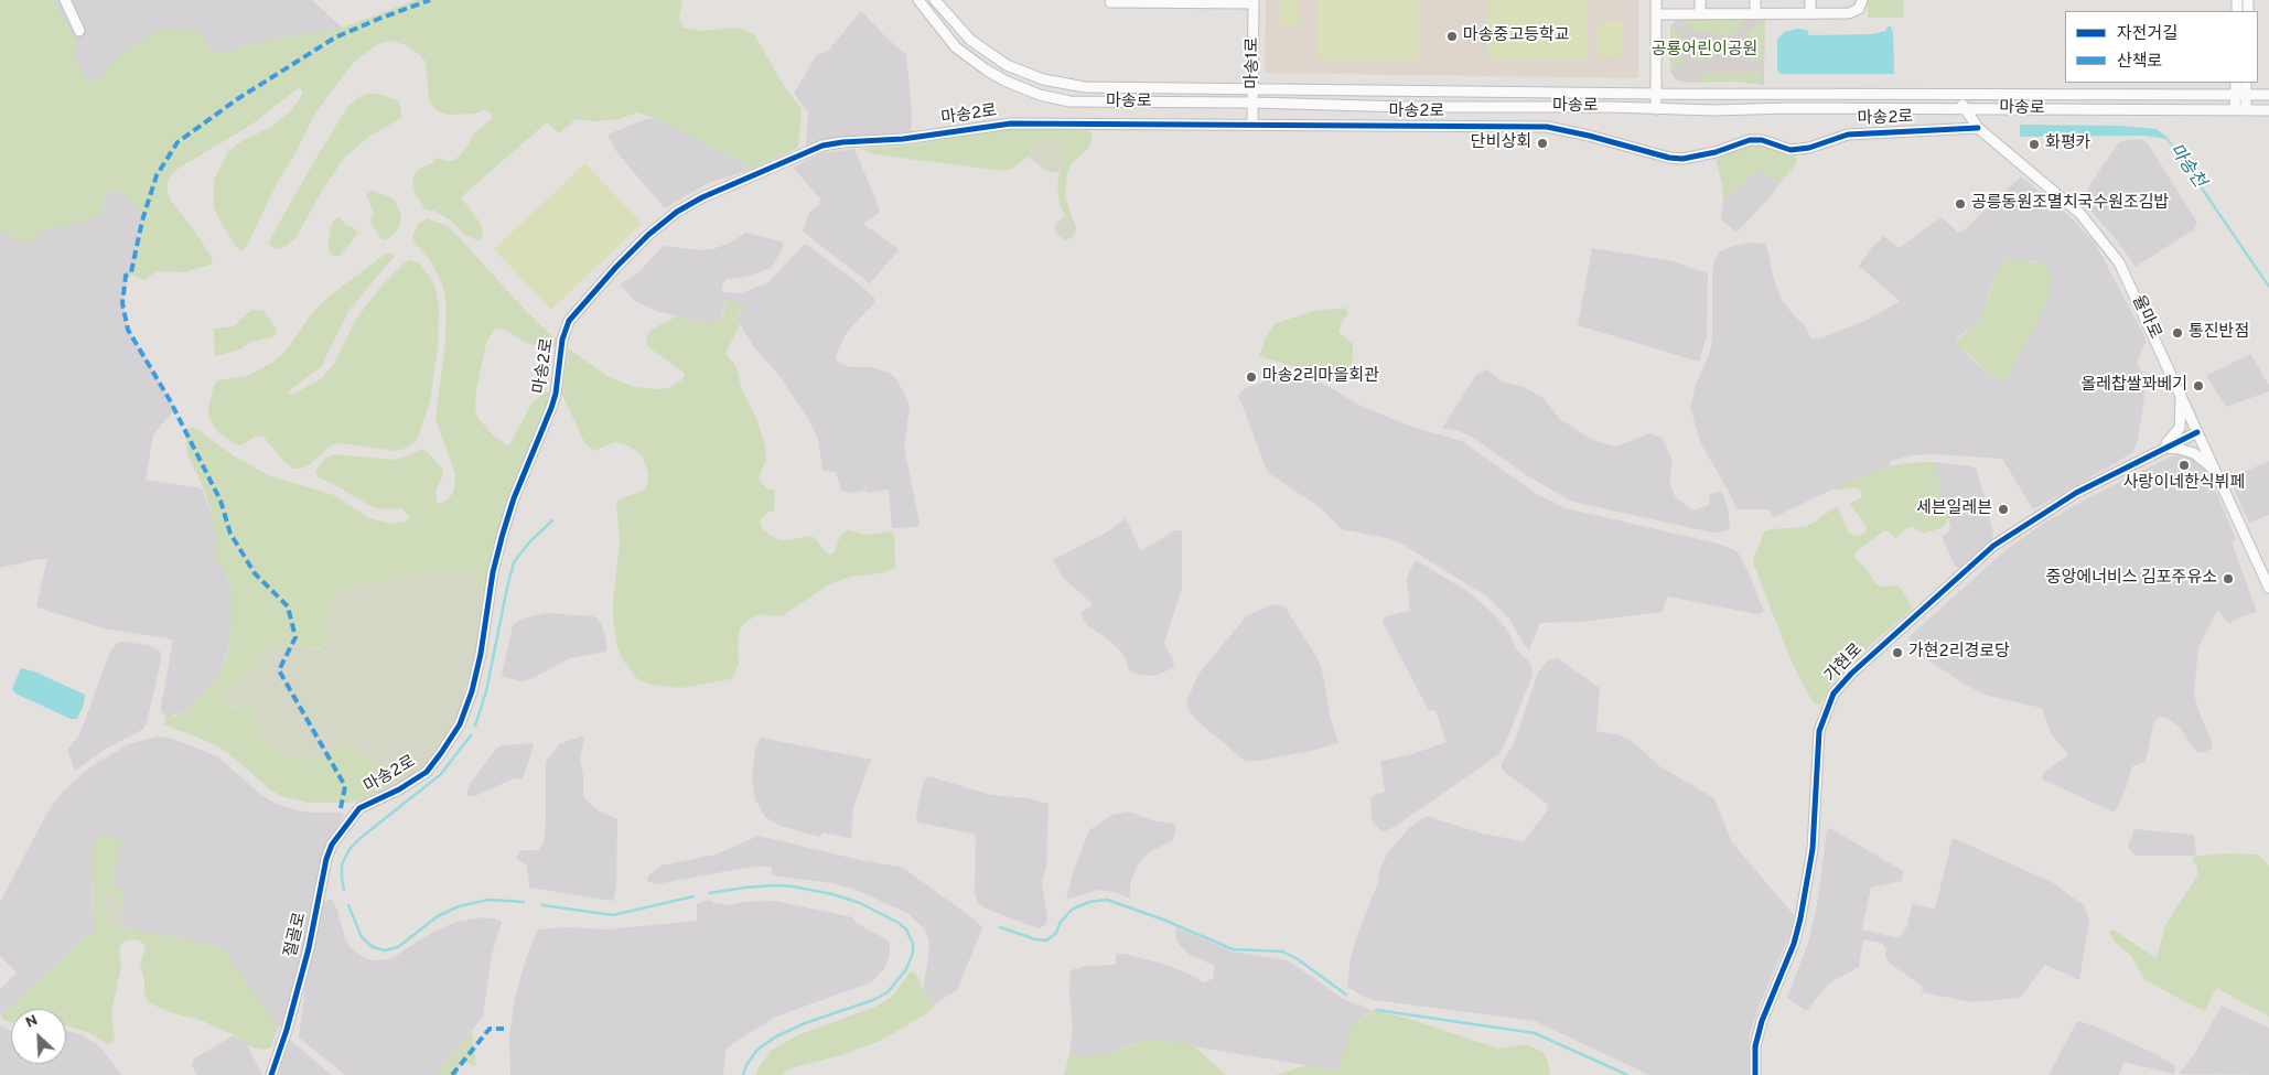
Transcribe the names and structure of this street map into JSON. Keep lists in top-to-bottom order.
{
  "streets": {
    "street": [
      "마송1로",
      "마송로",
      "마송2로",
      "율마로",
      "가현로",
      "절골로"
    ]
  },
  "crossings": [
    ["마송1로", "마송로"],
    ["마송1로", "마송2로"],
    ["마송로", "율마로"],
    ["마송2로", "율마로"],
    ["마송2로", "절골로"],
    ["율마로", "가현로"]
  ],
  "water": ["마송천"],
  "parks": ["공룡어린이공원"],
  "places": [
    "마송중고등학교",
    "단비상회",
    "화평카",
    "공릉동원조멸치국수원조김밥",
    "통진반점",
    "마송2리마을회관",
    "올레찹쌀꽈베기",
    "사랑이네한식뷔페",
    "세븐일레븐",
    "중앙에너비스 김포주유소",
    "가현2리경로당"
  ],
  "legend": ["자전거길", "산책로"],
  "north": "top left"
}
